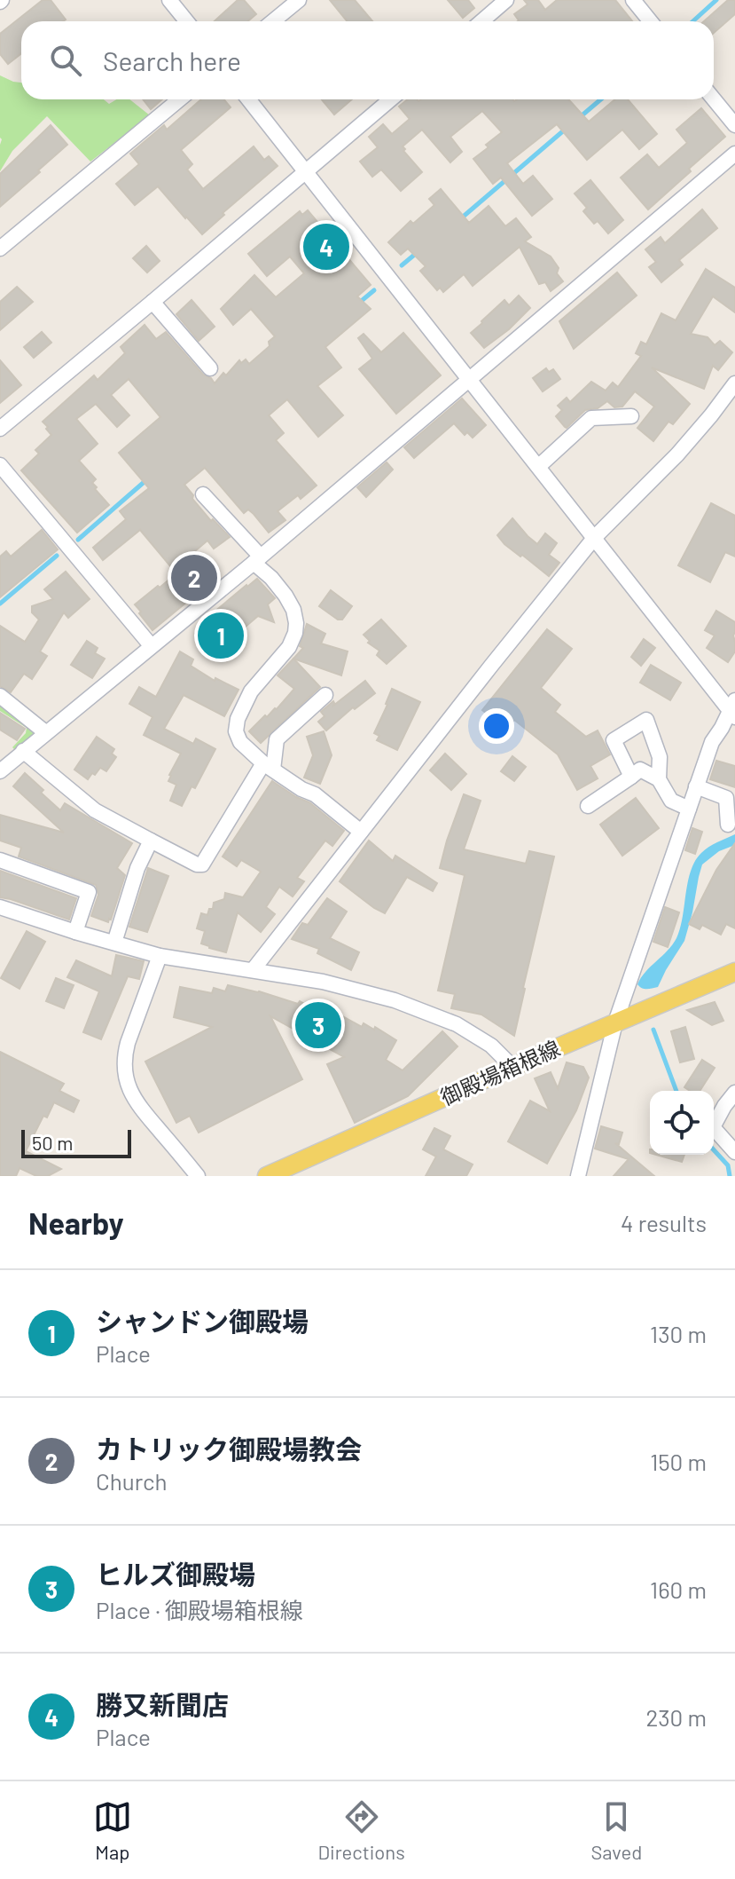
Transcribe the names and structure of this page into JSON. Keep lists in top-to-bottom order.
{
  "streets": {
    "main road": ["御殿場箱根線"]
  },
  "scale_bar": "50 m",
  "page": {
    "search": "Search here",
    "pins": [
      "4",
      "2",
      "1",
      "3"
    ],
    "scale": "50 m",
    "heading": ["Nearby", "4 results"],
    "list": [
      {
        "mark": "1",
        "name": "シャンドン御殿場",
        "note": "Place",
        "value": "130 m"
      },
      {
        "mark": "2",
        "name": "カトリック御殿場教会",
        "note": "Church",
        "value": "150 m"
      },
      {
        "mark": "3",
        "name": "ヒルズ御殿場",
        "note": "Place · 御殿場箱根線",
        "value": "160 m"
      },
      {
        "mark": "4",
        "name": "勝又新聞店",
        "note": "Place",
        "value": "230 m"
      }
    ],
    "nav": ["Map", "Directions", "Saved"]
  }
}
